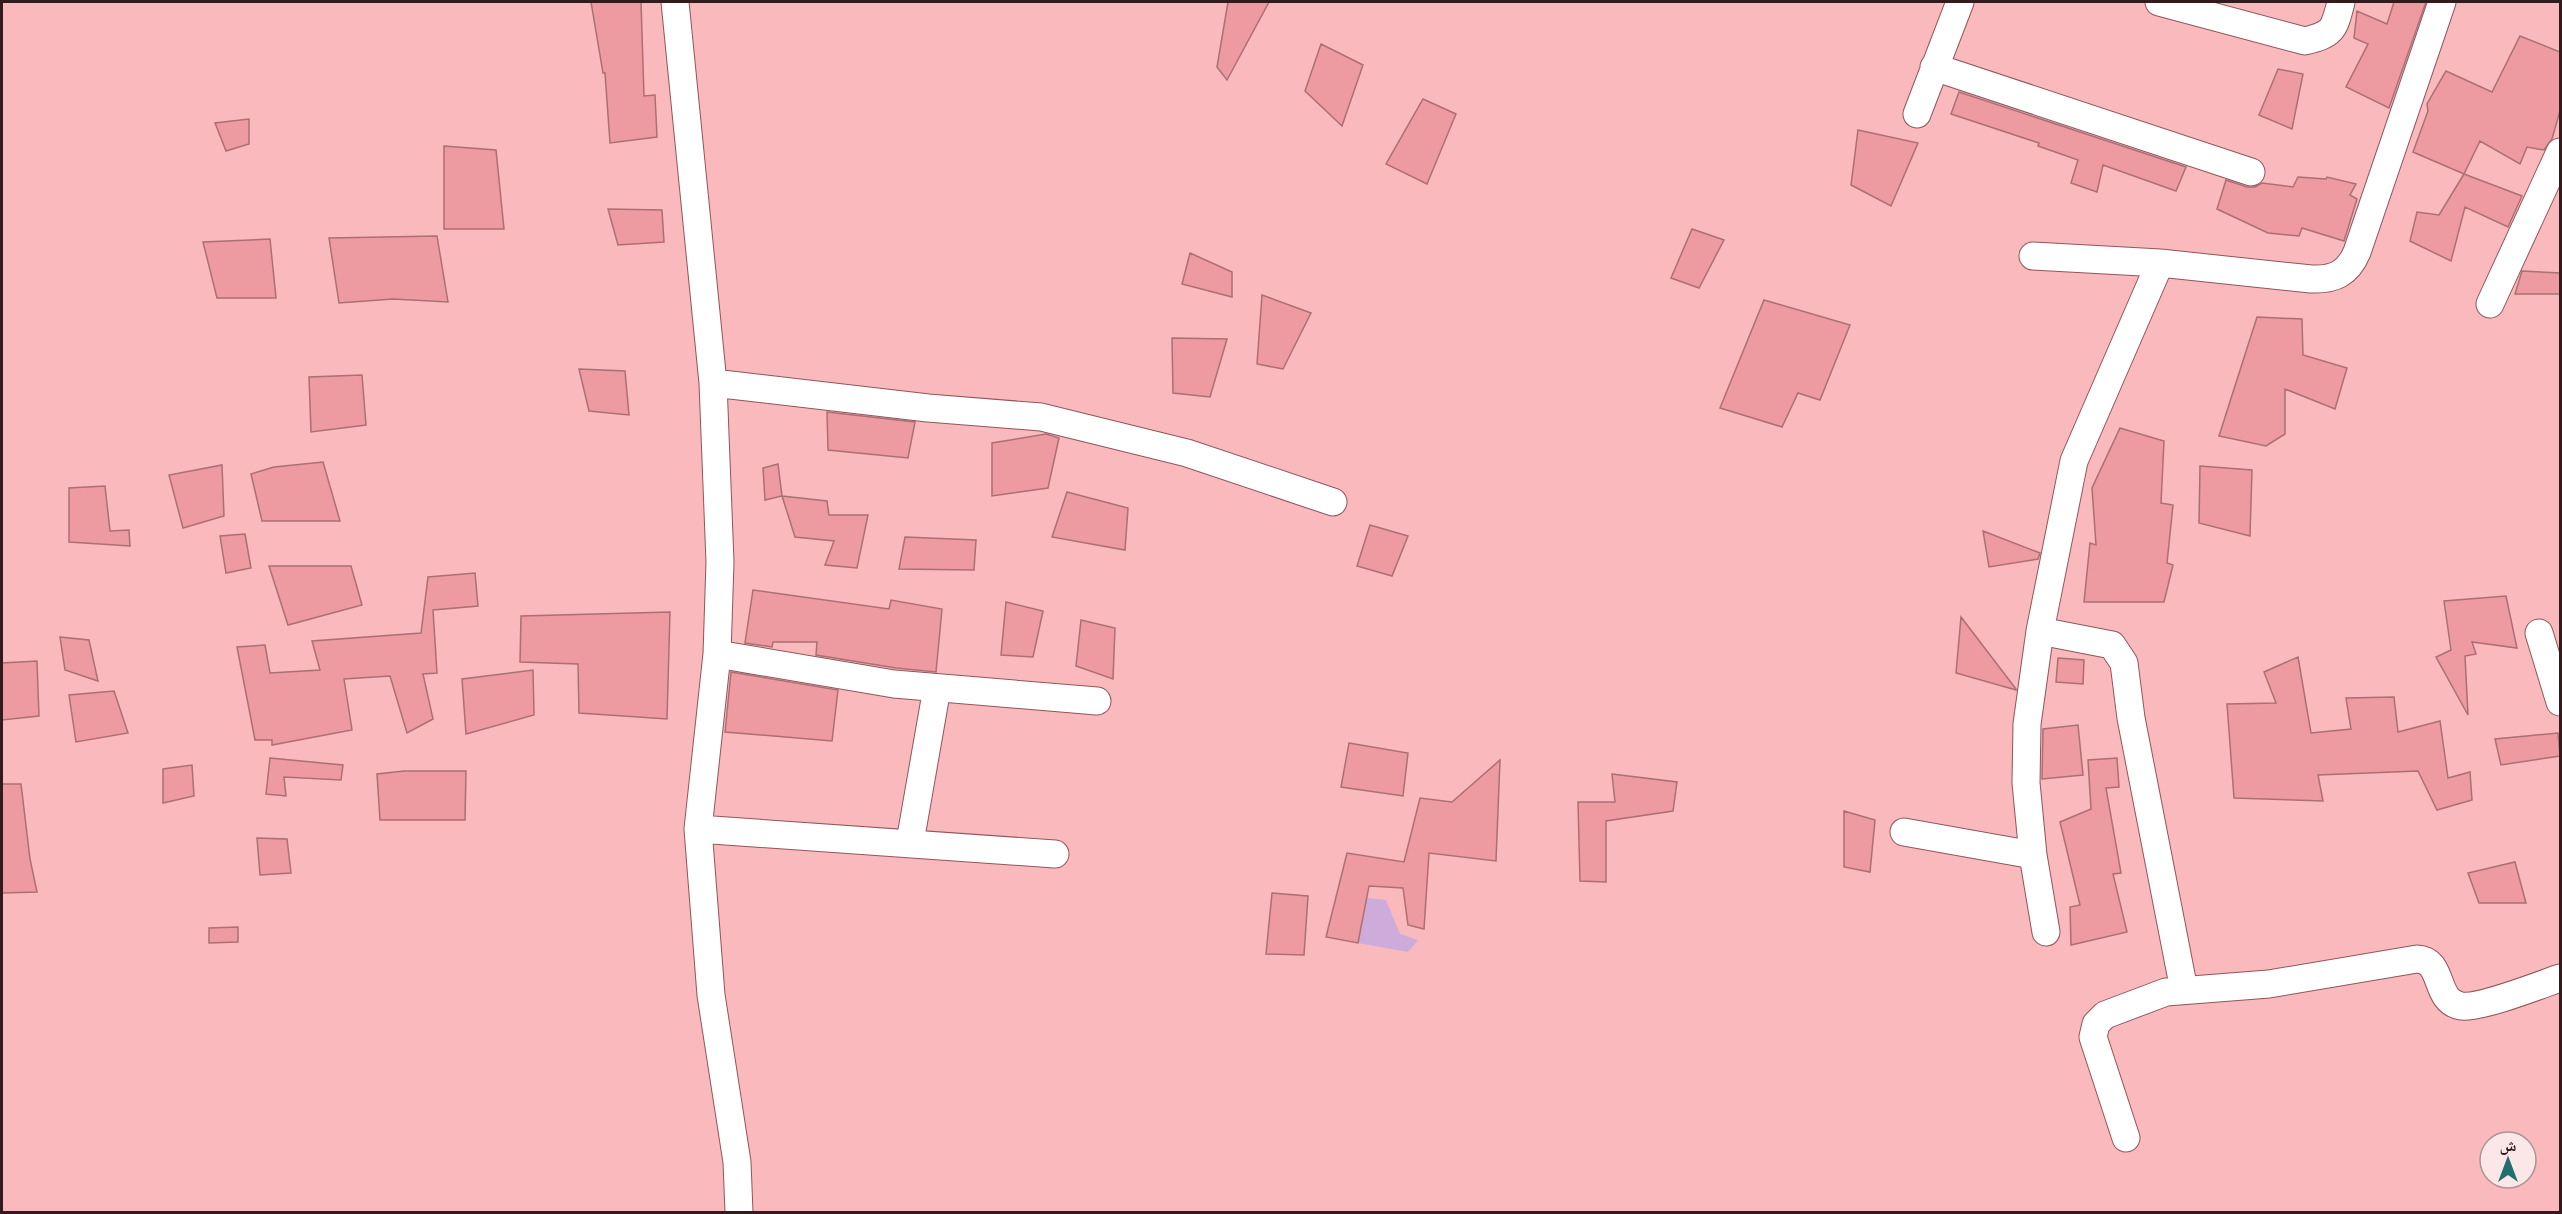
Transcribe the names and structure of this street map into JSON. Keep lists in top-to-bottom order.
{
  "north": "top"
}
